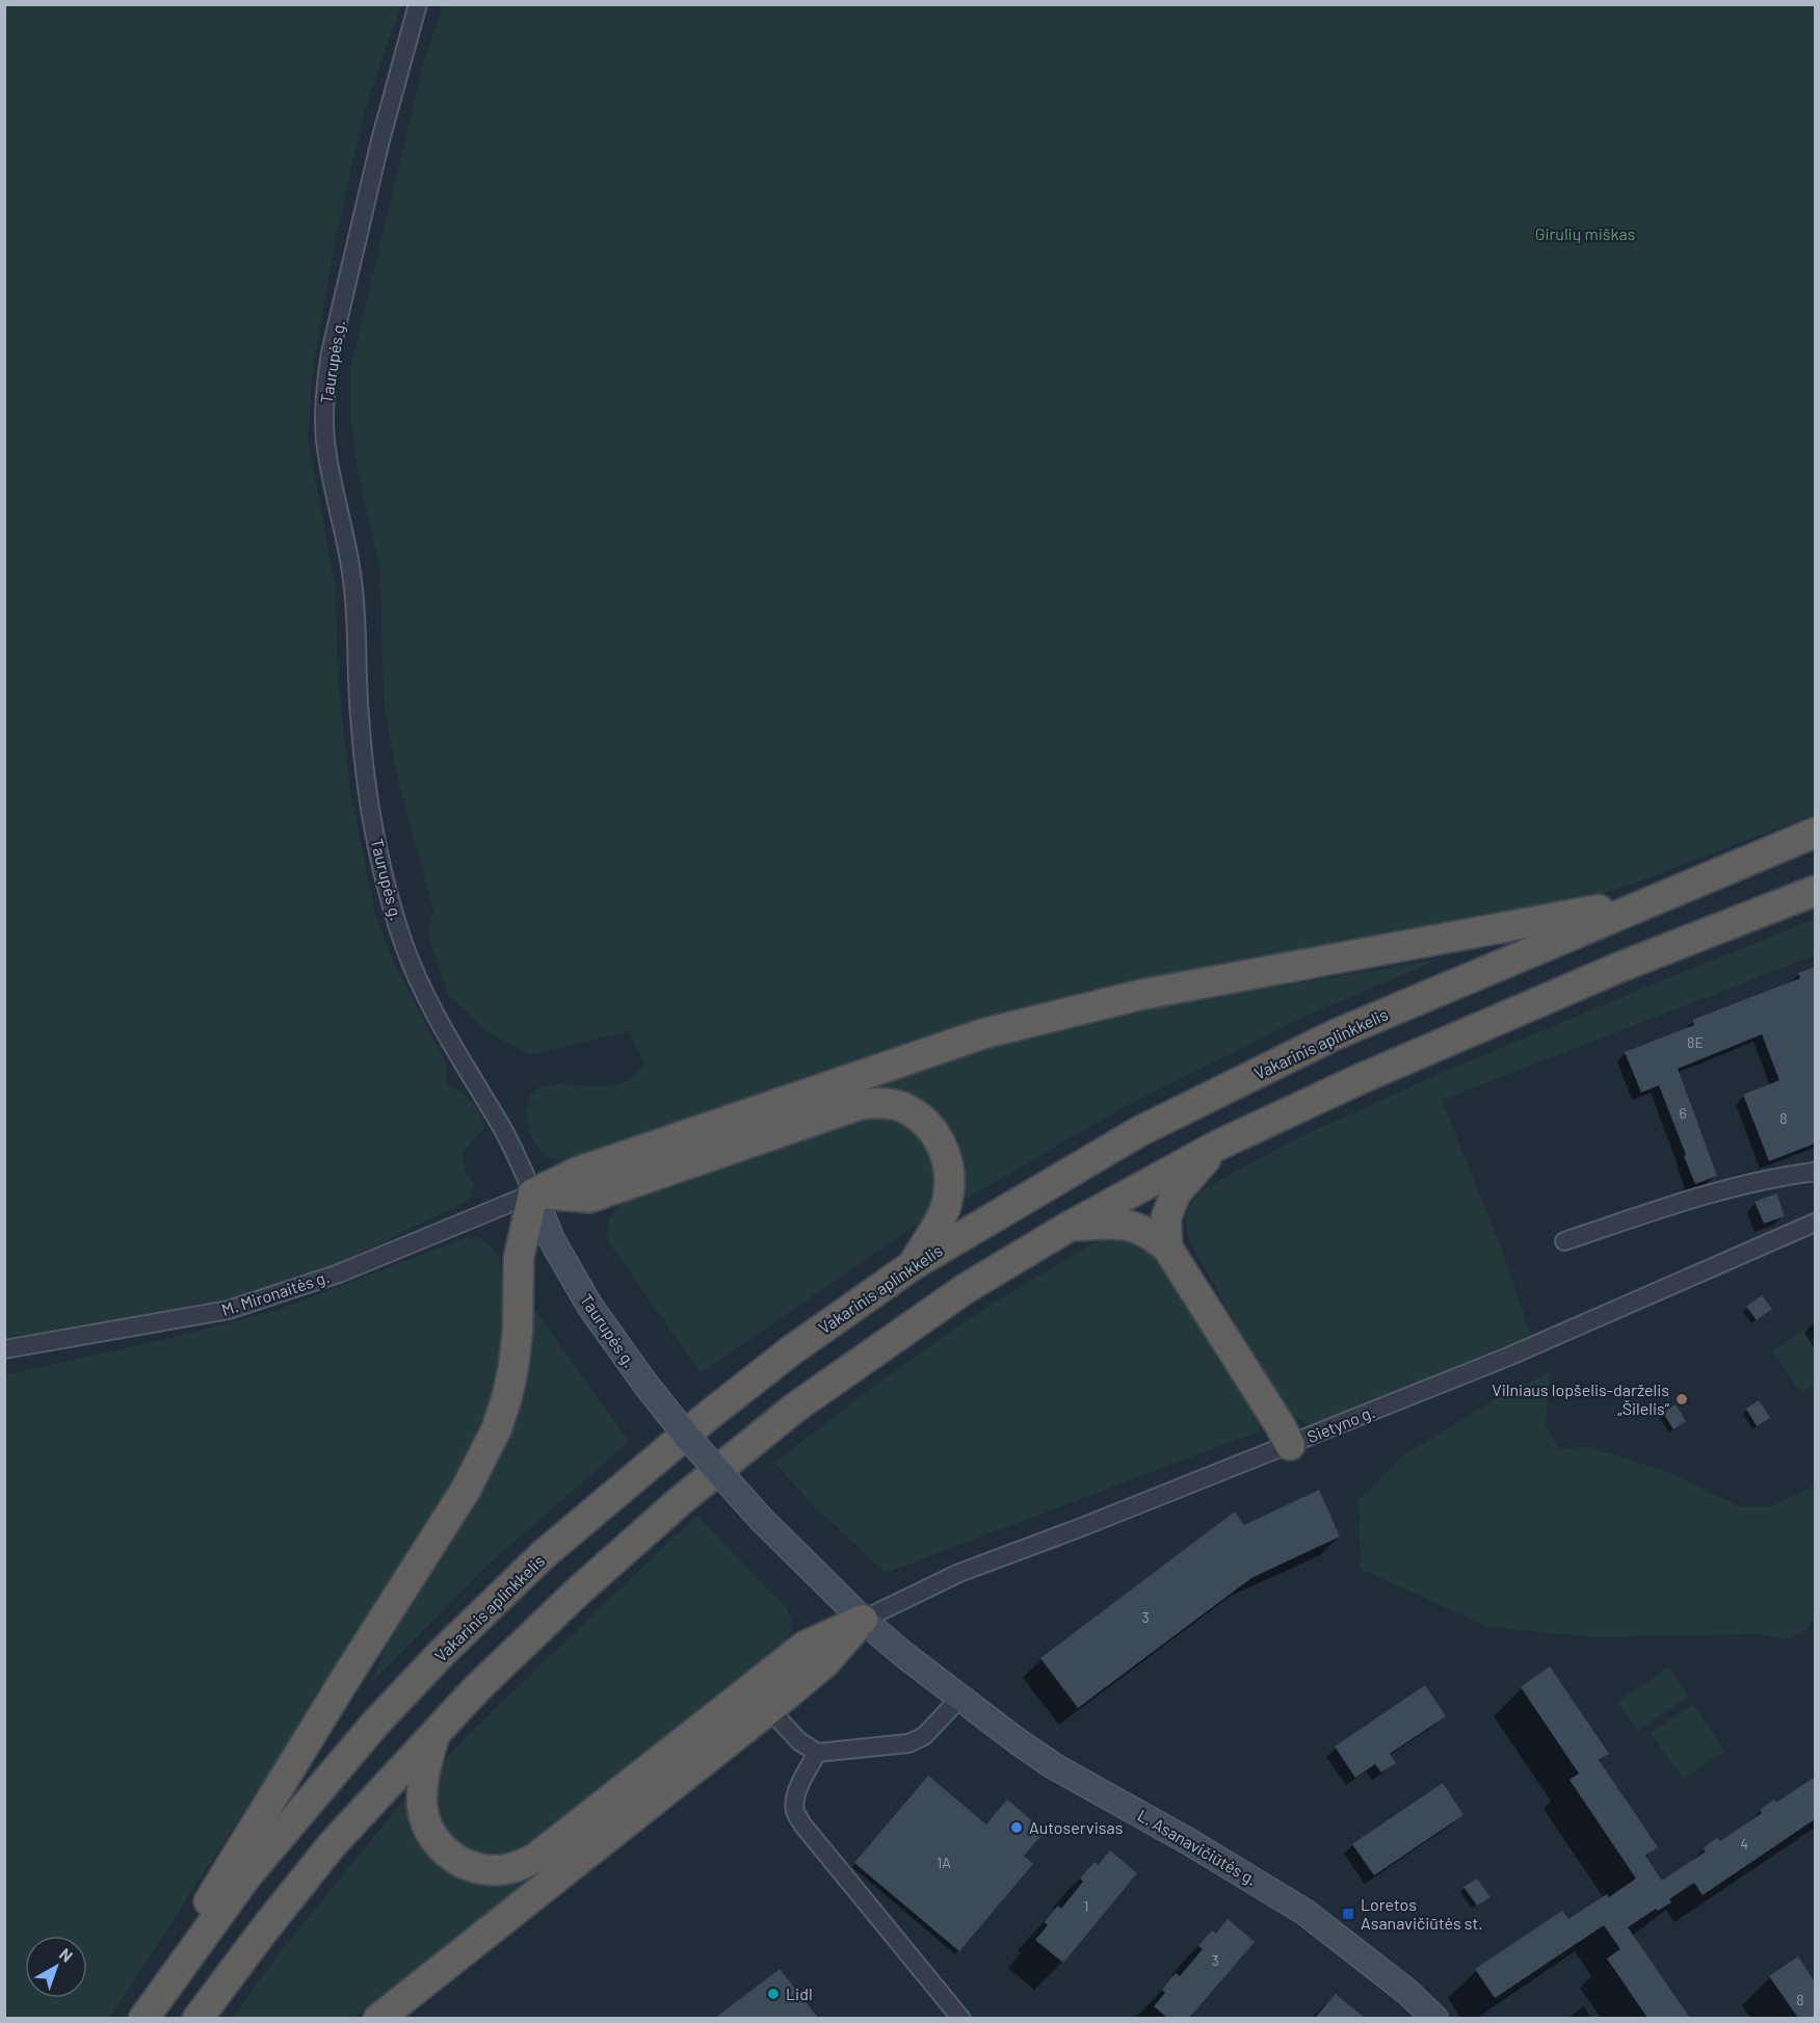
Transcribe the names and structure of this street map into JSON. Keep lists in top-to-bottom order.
{
  "streets": {
    "highway": ["Vakarinis aplinkkelis"],
    "main road": ["Taurupės g.", "L. Asanavičiūtės g."],
    "street": ["M. Mironaitės g.", "Sietyno g."]
  },
  "crossings": [
    ["Taurupės g.", "M. Mironaitės g."],
    ["Taurupės g.", "Sietyno g."],
    ["Taurupės g.", "L. Asanavičiūtės g."],
    ["Sietyno g.", "L. Asanavičiūtės g."]
  ],
  "parks": ["Girulių miškas"],
  "places": {
    "other": ["Vilniaus lopšelis-darželis „Šilelis“", "Autoservisas", "Lidl"],
    "transit": ["Loretos Asanavičiūtės st."]
  },
  "house_numbers": [
    "8E",
    "6",
    "8",
    "3",
    "4",
    "1A",
    "1",
    "3",
    "8"
  ],
  "north": "top right"
}
